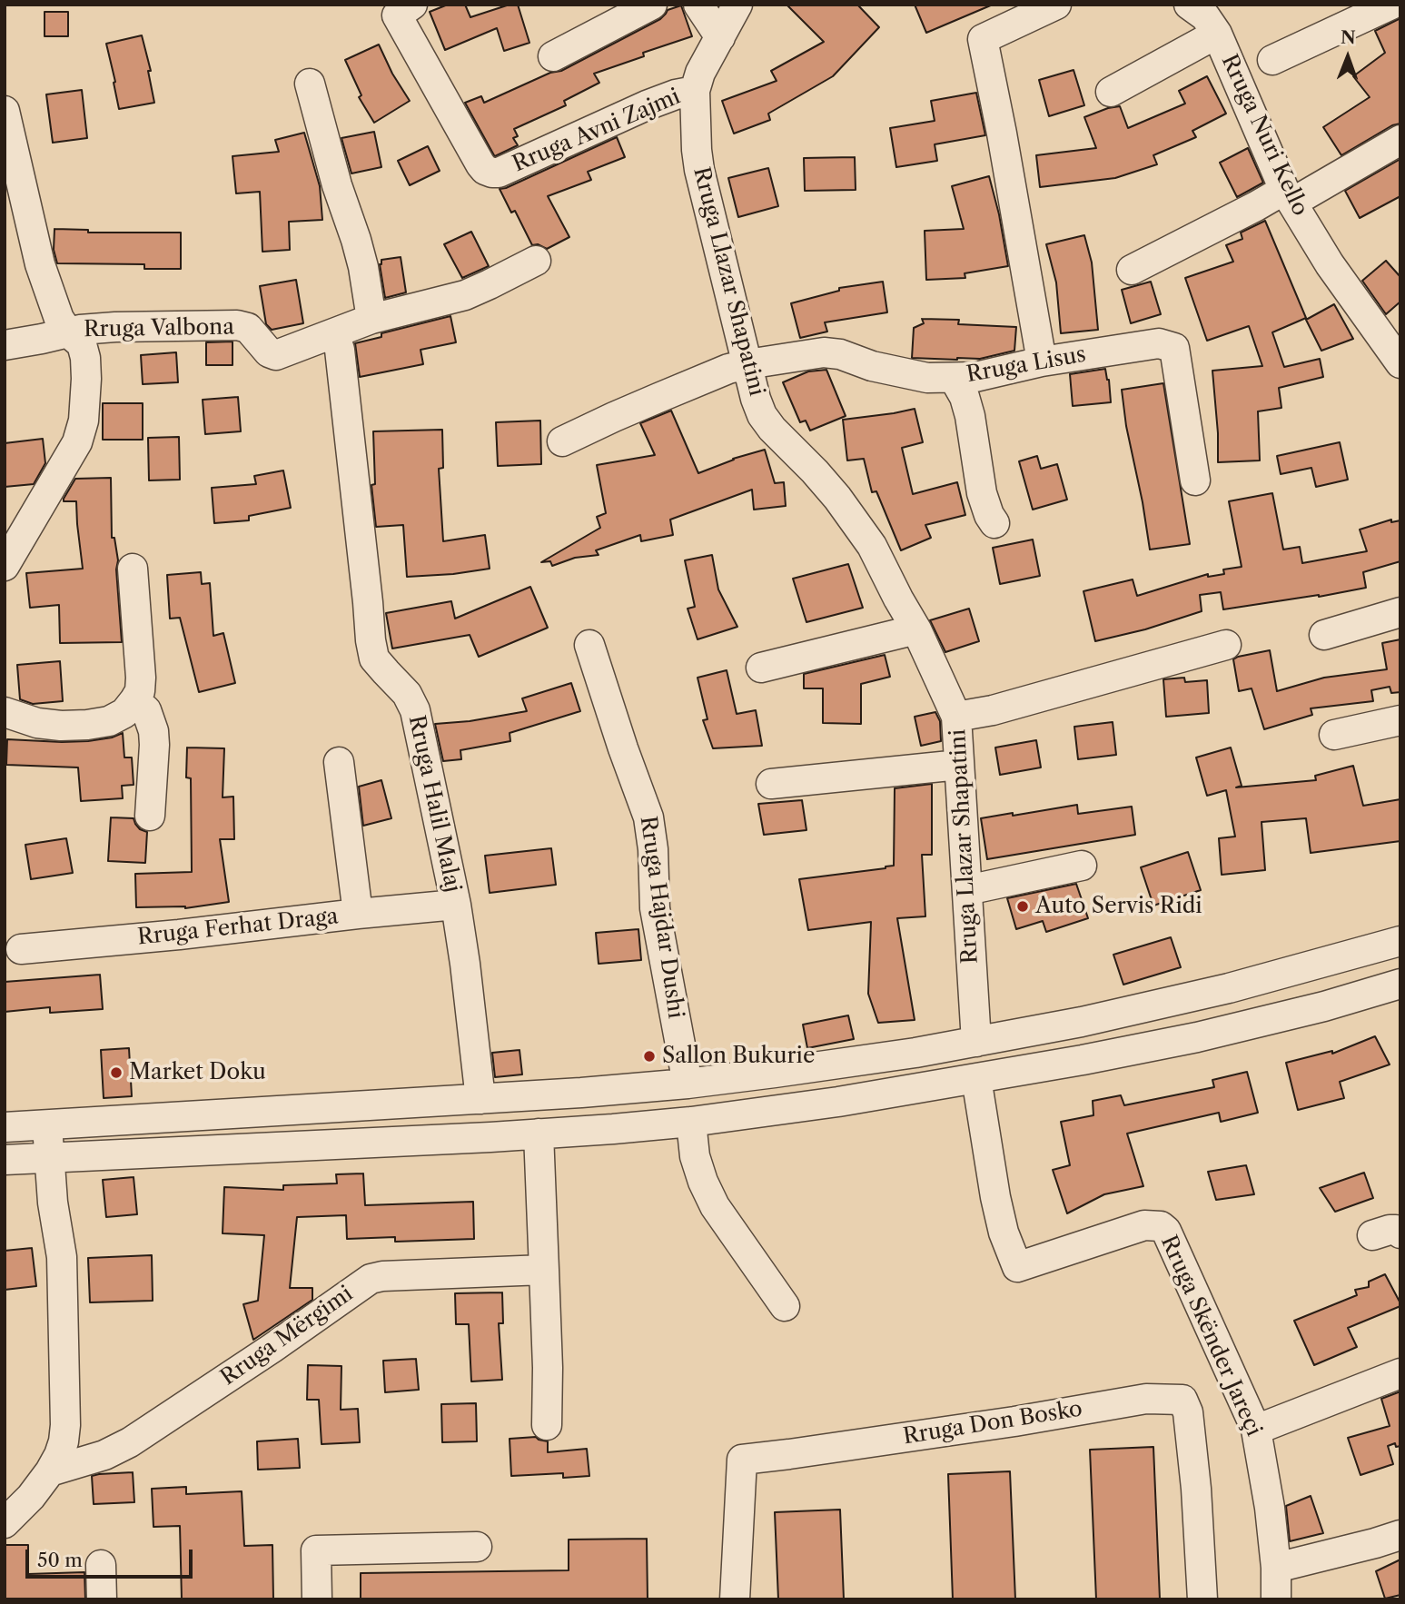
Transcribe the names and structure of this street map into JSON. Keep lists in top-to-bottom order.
{
  "streets": {
    "street": [
      "Rruga Avni Zajmi",
      "Rruga Nuri Kello",
      "Rruga Llazar Shapatini",
      "Rruga Valbona",
      "Rruga Lisus",
      "Rruga Halil Malaj",
      "Rruga Hajdar Dushi",
      "Rruga Ferhat Draga",
      "Rruga Mërgimi",
      "Rruga Skënder Jareçi",
      "Rruga Don Bosko"
    ]
  },
  "crossings": [
    ["Rruga Avni Zajmi", "Rruga Llazar Shapatini"],
    ["Rruga Llazar Shapatini", "Rruga Lisus"],
    ["Rruga Valbona", "Rruga Halil Malaj"],
    ["Rruga Halil Malaj", "Rruga Ferhat Draga"]
  ],
  "places": ["Auto Servis Ridi", "Sallon Bukurie", "Market Doku"],
  "scale_bar": "50 m",
  "north": "top"
}
